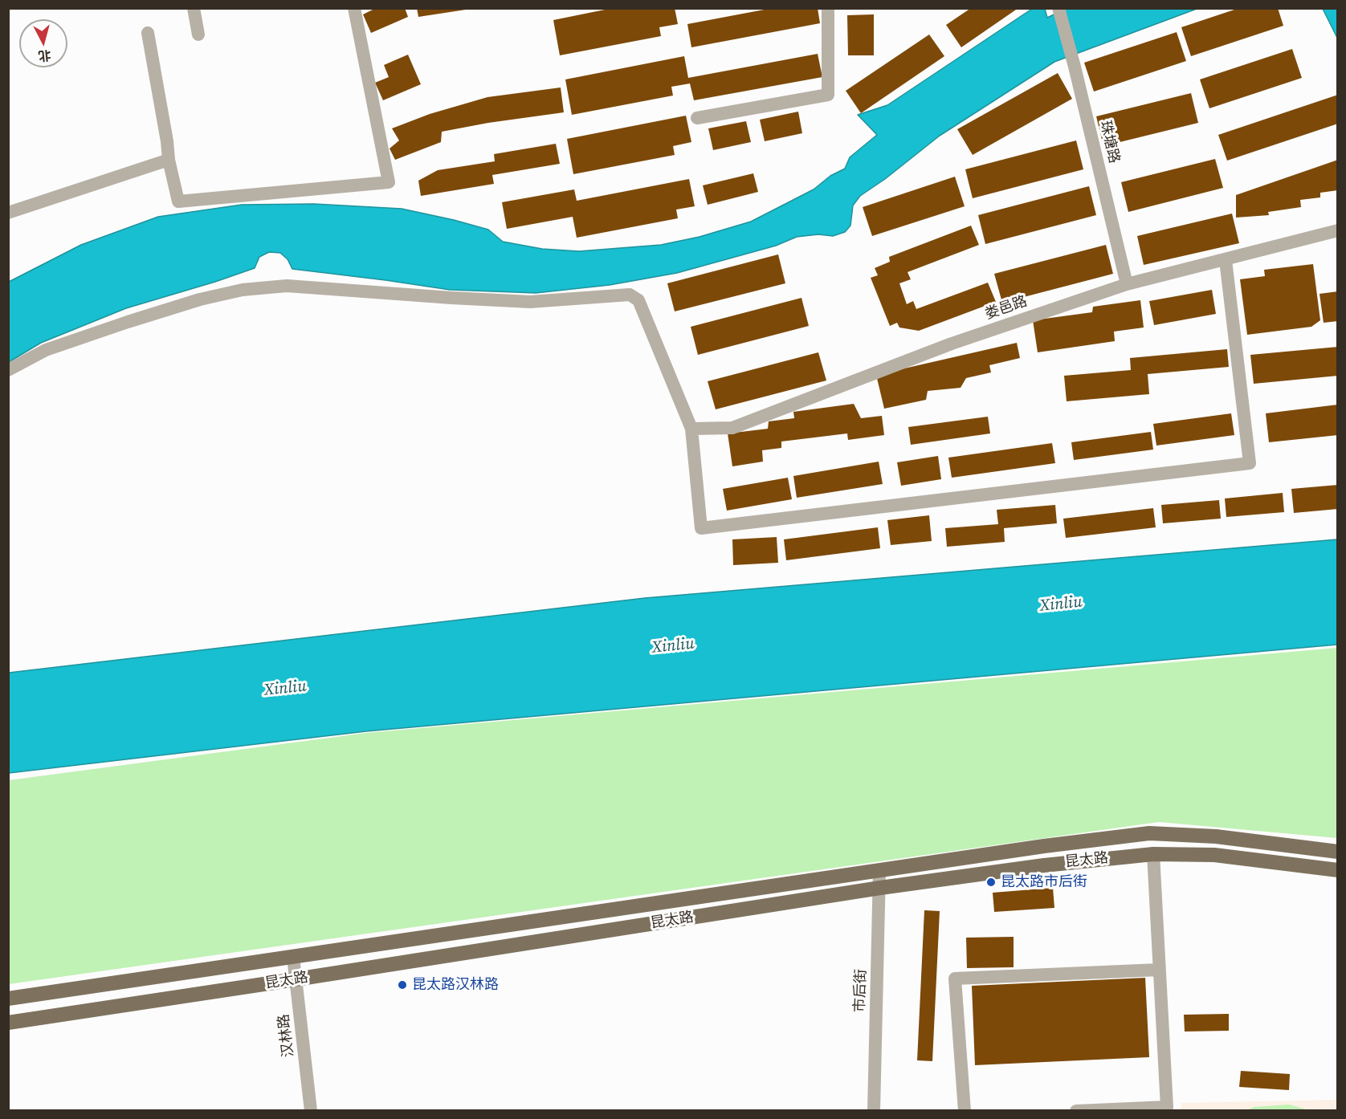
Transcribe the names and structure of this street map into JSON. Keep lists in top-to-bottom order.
{
  "streets": {
    "main road": ["昆太路"],
    "street": [
      "珠塘路",
      "娄邑路",
      "市后街",
      "汉林路"
    ]
  },
  "crossings": [
    ["珠塘路", "娄邑路"],
    ["昆太路", "市后街"],
    ["昆太路", "汉林路"]
  ],
  "water": ["Xinliu"],
  "places": ["昆太路市后街", "昆太路汉林路"],
  "north": "bottom"
}
